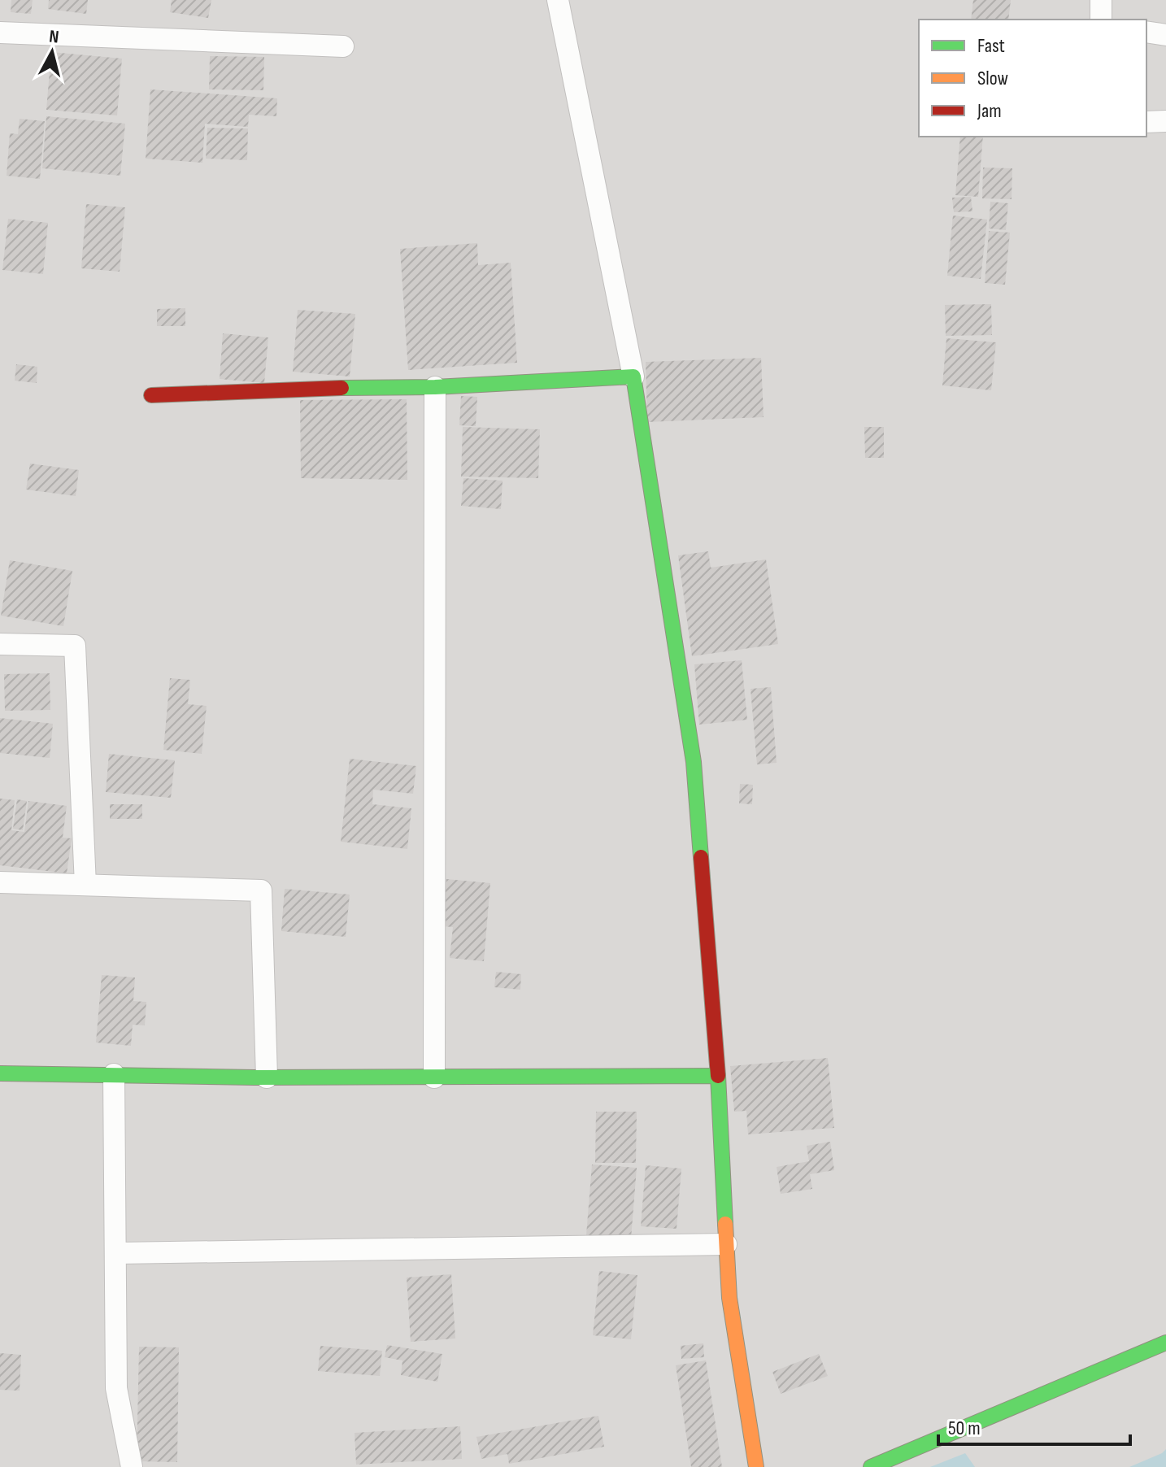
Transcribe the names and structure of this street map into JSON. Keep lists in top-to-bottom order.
{
  "legend": ["Fast", "Slow", "Jam"],
  "scale_bar": "50 m",
  "north": "top"
}
